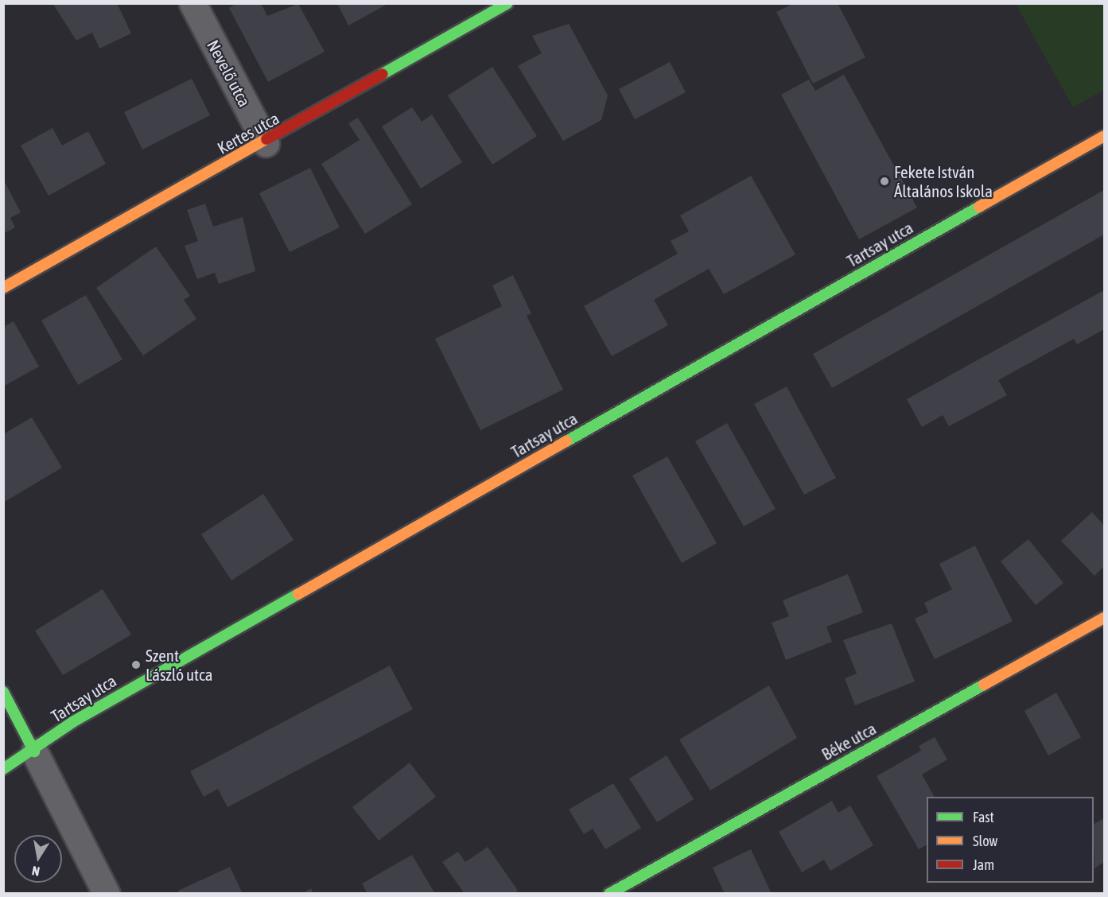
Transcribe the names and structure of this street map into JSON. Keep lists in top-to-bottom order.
{
  "streets": {
    "street": [
      "Nevelő utca",
      "Kertes utca",
      "Tartsay utca",
      "Béke utca"
    ]
  },
  "crossings": [
    ["Nevelő utca", "Kertes utca"]
  ],
  "places": ["Fekete István Általános Iskola", "Szent László utca"],
  "legend": ["Fast", "Slow", "Jam"],
  "north": "bottom"
}
